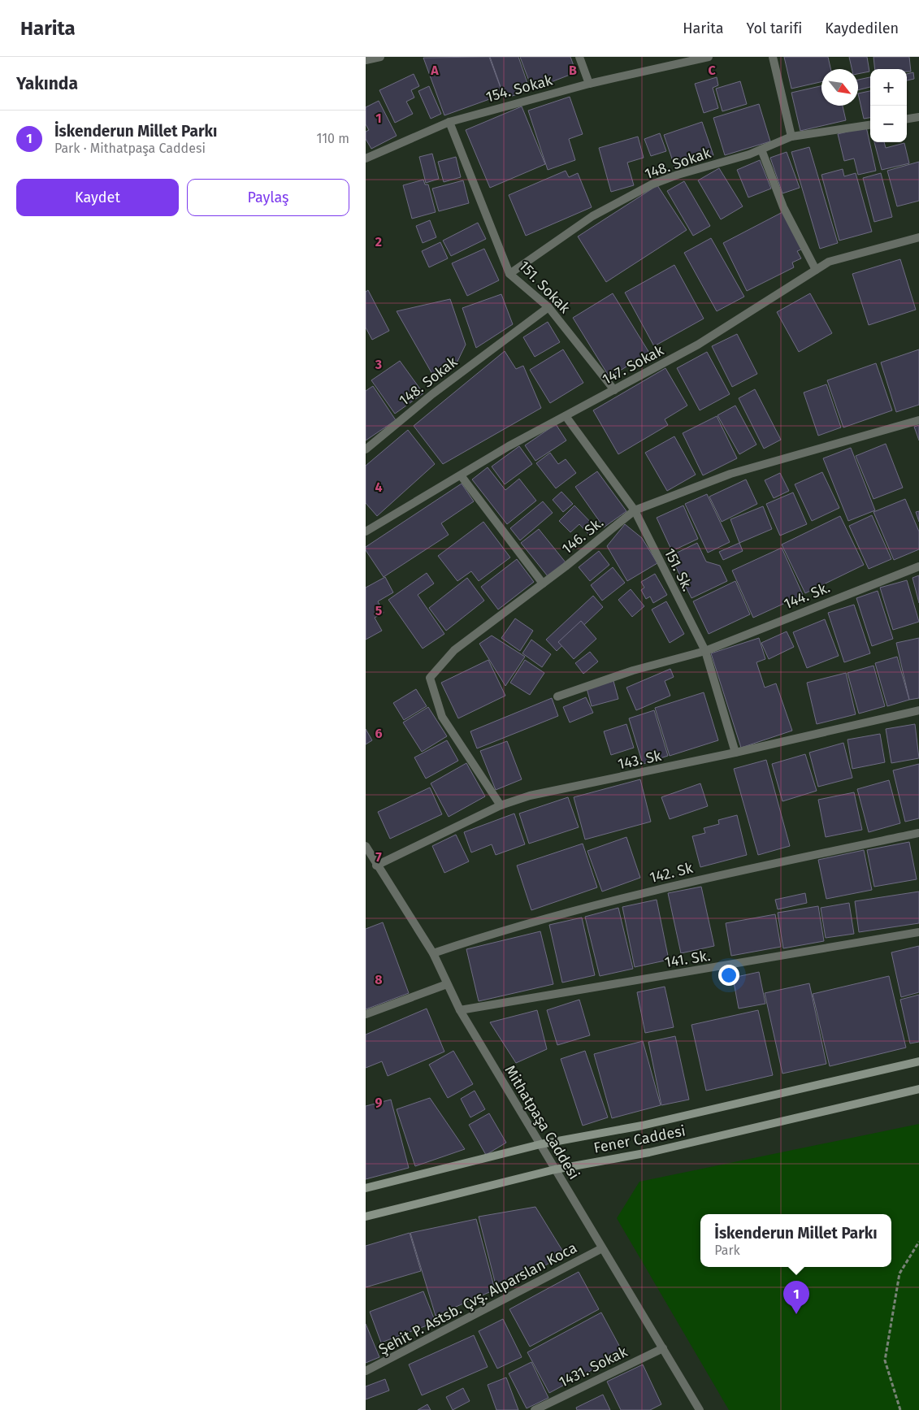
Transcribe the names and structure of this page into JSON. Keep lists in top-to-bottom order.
{
  "streets": {
    "main road": ["Fener Caddesi"],
    "street": [
      "154. Sokak",
      "148. Sokak",
      "151. Sokak",
      "147. Sokak",
      "146. Sk.",
      "151. Sk.",
      "144. Sk.",
      "143. Sk",
      "142. Sk",
      "141. Sk.",
      "Mithatpaşa Caddesi",
      "Şehit P. Astsb. Çvş. Alparslan Koca",
      "1431. Sokak"
    ]
  },
  "crossings": [
    ["154. Sokak", "151. Sokak"],
    ["148. Sokak", "151. Sokak"],
    ["151. Sokak", "147. Sokak"],
    ["147. Sokak", "151. Sk."],
    ["146. Sk.", "151. Sk."],
    ["146. Sk.", "143. Sk"],
    ["151. Sk.", "144. Sk."],
    ["151. Sk.", "143. Sk"],
    ["143. Sk", "Mithatpaşa Caddesi"],
    ["142. Sk", "Mithatpaşa Caddesi"],
    ["141. Sk.", "Mithatpaşa Caddesi"],
    ["Mithatpaşa Caddesi", "Fener Caddesi"],
    ["Mithatpaşa Caddesi", "Şehit P. Astsb. Çvş. Alparslan Koca"],
    ["Mithatpaşa Caddesi", "1431. Sokak"]
  ],
  "north": "bottom right",
  "page": {
    "header": "Harita",
    "nav": ["Harita", "Yol tarifi", "Kaydedilen"],
    "heading": "Yakında",
    "map_buttons": ["+", "−"],
    "list": [
      {
        "mark": "1",
        "name": "İskenderun Millet Parkı",
        "note": "Park · Mithatpaşa Caddesi",
        "value": "110 m"
      }
    ],
    "buttons": ["Kaydet", "Paylaş"],
    "popup": ["İskenderun Millet Parkı", "Park"],
    "pins": "1"
  },
  "grid": {
    "columns": ["A", "B", "C"],
    "rows": [
      "1",
      "2",
      "3",
      "4",
      "5",
      "6",
      "7",
      "8",
      "9"
    ]
  }
}
